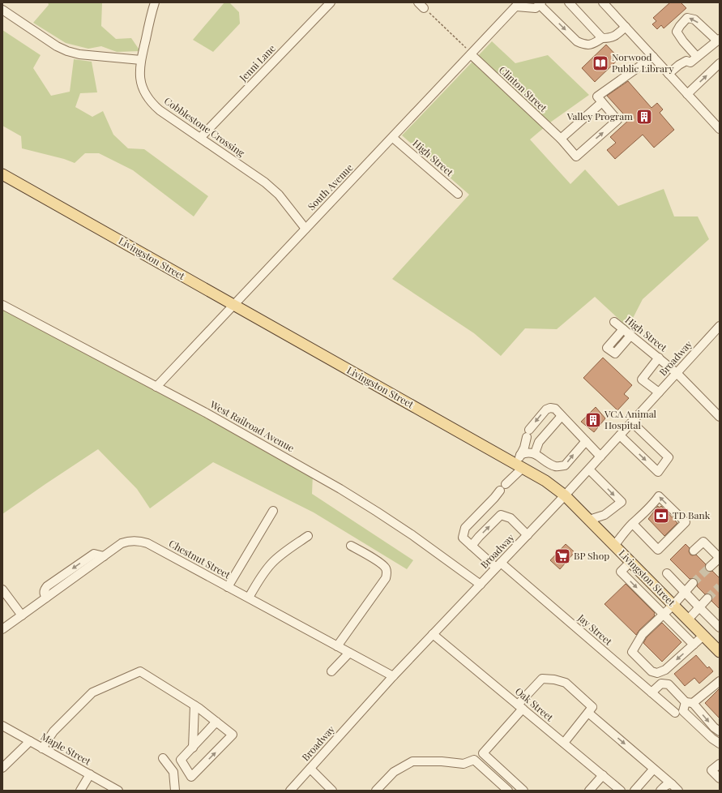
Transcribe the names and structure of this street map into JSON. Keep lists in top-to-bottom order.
{
  "streets": {
    "main road": ["Livingston Street"],
    "street": [
      "Jenni Lane",
      "Clinton Street",
      "Cobblestone Crossing",
      "High Street",
      "South Avenue",
      "Broadway",
      "West Railroad Avenue",
      "Chestnut Street",
      "Jay Street",
      "Oak Street",
      "Maple Street"
    ]
  },
  "crossings": [
    ["Jenni Lane", "Cobblestone Crossing"],
    ["Clinton Street", "South Avenue"],
    ["Cobblestone Crossing", "South Avenue"],
    ["High Street", "South Avenue"],
    ["High Street", "Broadway"],
    ["South Avenue", "Livingston Street"],
    ["South Avenue", "West Railroad Avenue"],
    ["Livingston Street", "Broadway"],
    ["Livingston Street", "Jay Street"],
    ["Broadway", "West Railroad Avenue"],
    ["Broadway", "Chestnut Street"],
    ["Broadway", "Jay Street"],
    ["Broadway", "Oak Street"]
  ],
  "places": {
    "library": ["Norwood Public Library"],
    "building": ["Valley Program", "VCA Animal Hospital"],
    "bank": ["TD Bank"],
    "supermarket": ["BP Shop"]
  }
}
